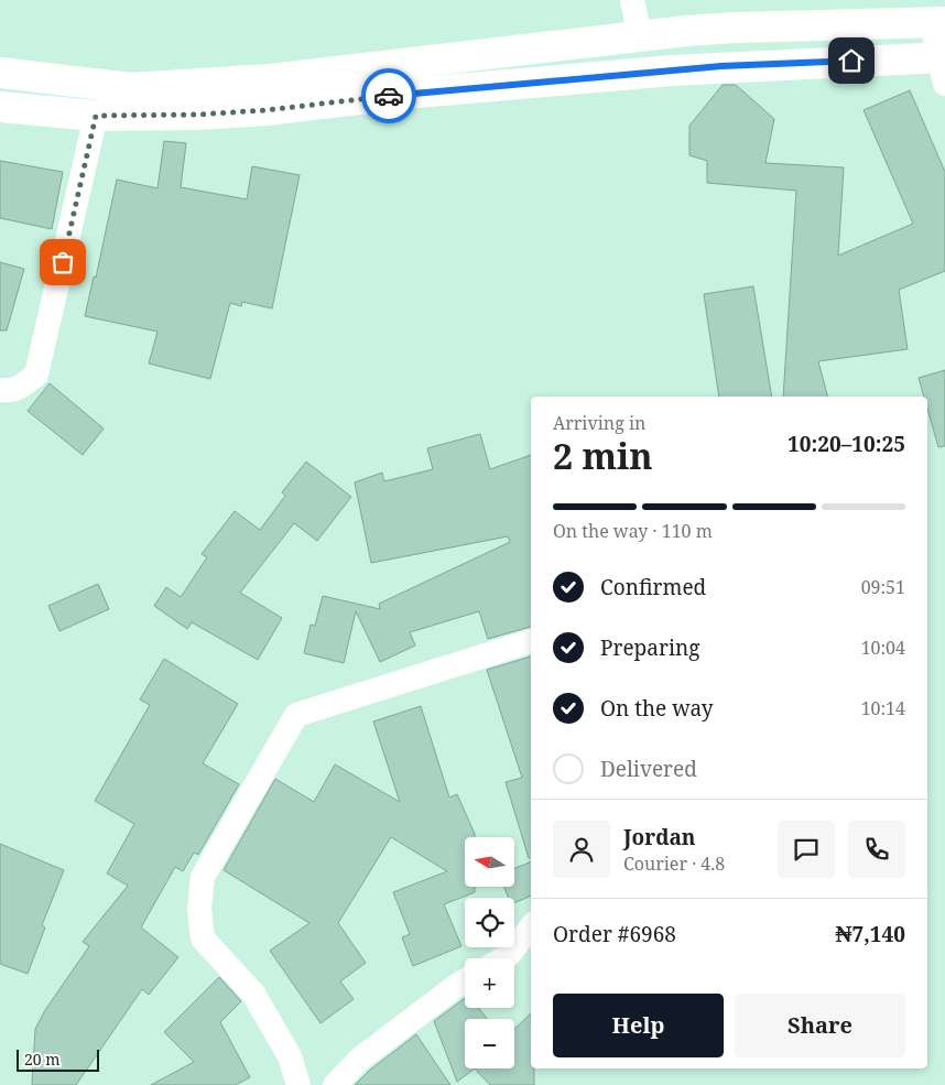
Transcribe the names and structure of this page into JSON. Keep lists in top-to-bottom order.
{
  "scale_bar": "20 m",
  "north": "left",
  "page": {
    "heading": ["2 min", "Arriving in", "10:20–10:25"],
    "panel": [
      "Jordan",
      "Courier · 4.8",
      "Order #6968",
      "₦7,140"
    ],
    "bar": "On the way · 110 m",
    "list": [
      ["Confirmed", "09:51"],
      ["Preparing", "10:04"],
      ["On the way", "10:14"],
      "Delivered"
    ],
    "map_buttons": ["+", "−"],
    "buttons": ["Help", "Share"],
    "scale": "20 m"
  }
}
